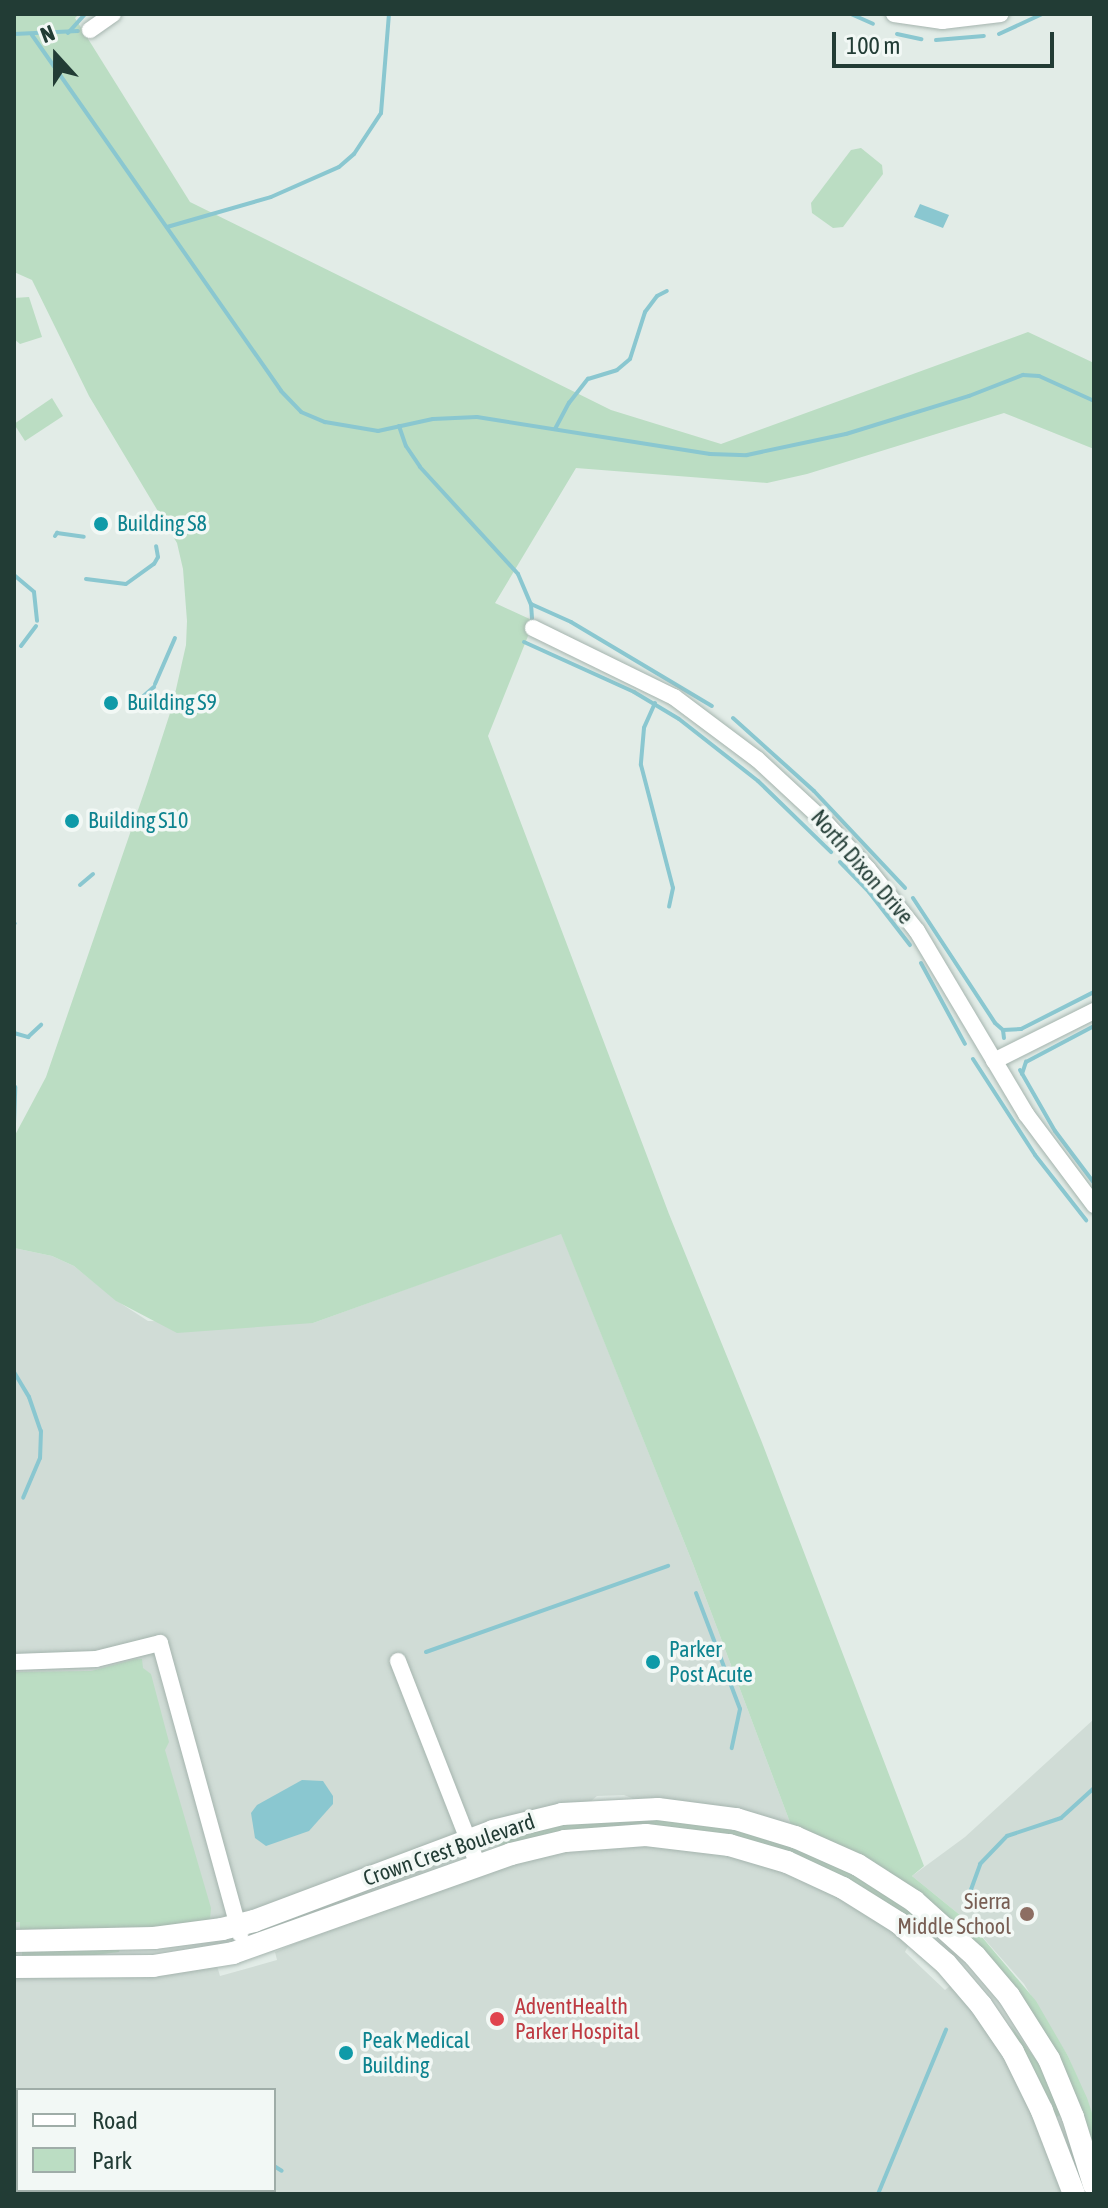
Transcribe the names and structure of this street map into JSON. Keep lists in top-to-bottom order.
{
  "streets": {
    "main road": ["Crown Crest Boulevard"],
    "street": ["North Dixon Drive"]
  },
  "places": [
    "Building S8",
    "Building S9",
    "Building S10",
    "Parker Post Acute",
    "Sierra Middle School",
    "AdventHealth Parker Hospital",
    "Peak Medical Building"
  ],
  "legend": ["Road", "Park"],
  "scale_bar": "100 m",
  "north": "top"
}
